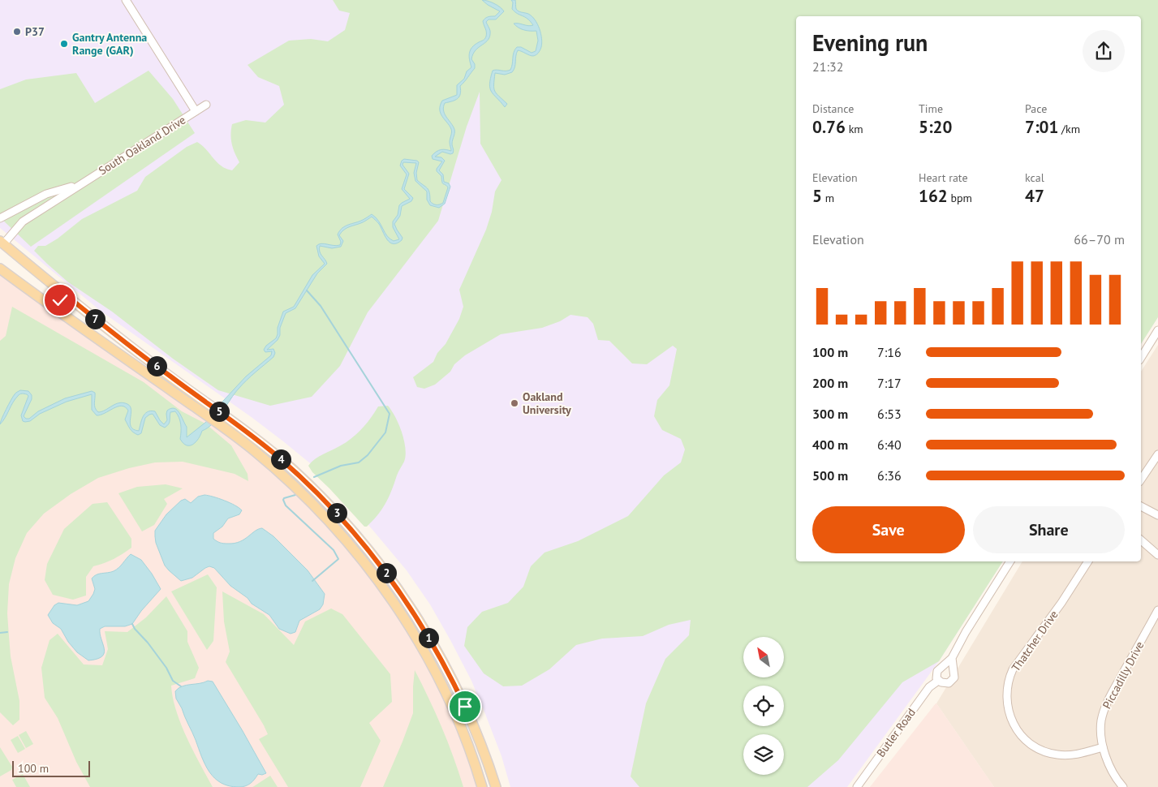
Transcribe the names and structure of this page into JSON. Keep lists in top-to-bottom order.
{
  "streets": {
    "street": [
      "South Oakland Drive",
      "Thatcher Drive",
      "Piccadilly Drive",
      "Butler Road"
    ]
  },
  "crossings": [
    ["Thatcher Drive", "Piccadilly Drive"]
  ],
  "places": ["P37", "Gantry Antenna Range (GAR)", "Oakland University"],
  "scale_bar": "100 m",
  "north": "top left",
  "page": {
    "heading": ["Evening run", "21:32"],
    "stats": [
      ["Distance", "0.76 km"],
      ["Time", "5:20"],
      ["Pace", "7:01 /km"],
      ["Elevation", "5 m"],
      ["Heart rate", "162 bpm"],
      ["kcal", "47"]
    ],
    "chart": ["Elevation", "66–70 m"],
    "pins": [
      "7",
      "6",
      "5",
      "4",
      "3",
      "2",
      "1"
    ],
    "list": [
      {
        "name": "100 m",
        "note": "7:16"
      },
      {
        "name": "200 m",
        "note": "7:17"
      },
      {
        "name": "300 m",
        "note": "6:53"
      },
      {
        "name": "400 m",
        "note": "6:40"
      },
      {
        "name": "500 m",
        "note": "6:36"
      }
    ],
    "buttons": ["Save", "Share"],
    "scale": "100 m"
  }
}
